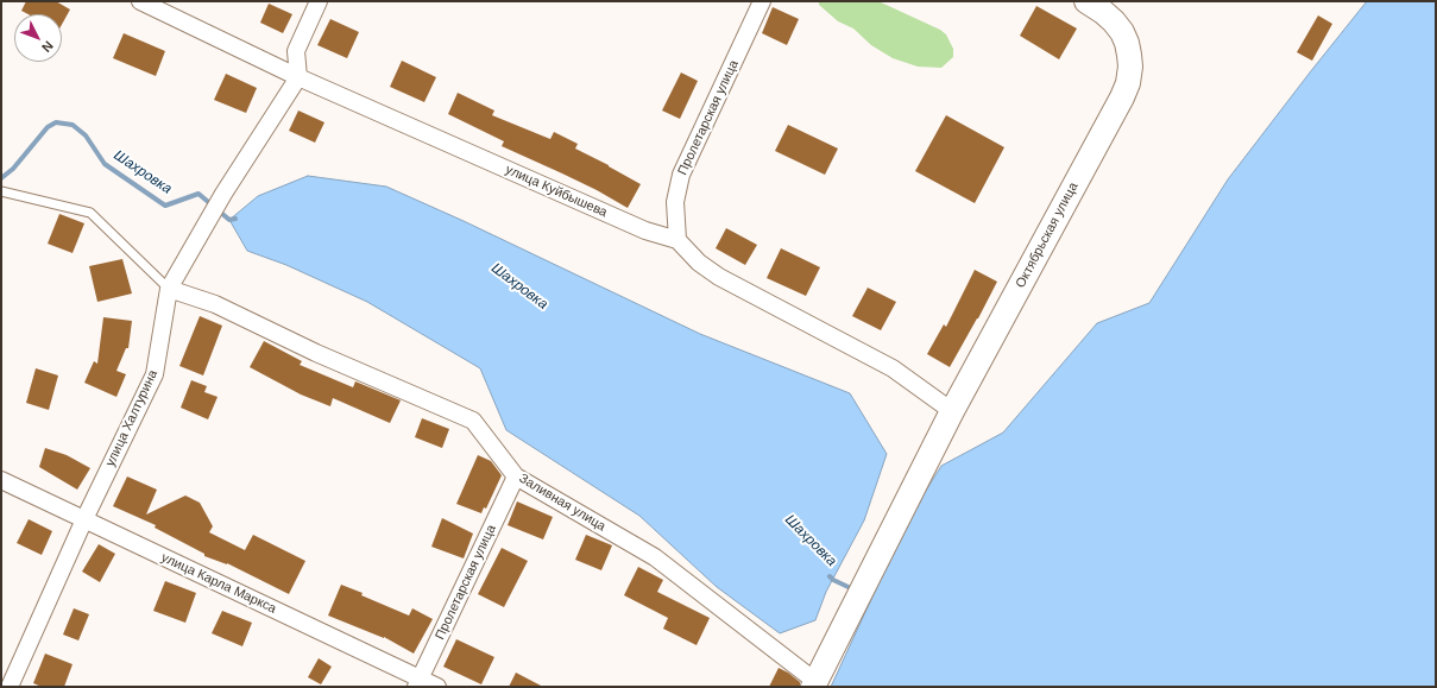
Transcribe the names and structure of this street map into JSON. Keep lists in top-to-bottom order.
{
  "streets": {
    "street": [
      "Пролетарская улица",
      "улица Куйбышева",
      "Октябрьская улица",
      "улица Халтурина",
      "Заливная улица",
      "улица Карла Маркса"
    ]
  },
  "crossings": [
    ["Пролетарская улица", "улица Куйбышева"],
    ["Пролетарская улица", "Заливная улица"],
    ["Пролетарская улица", "улица Карла Маркса"],
    ["улица Куйбышева", "улица Халтурина"],
    ["Октябрьская улица", "Заливная улица"],
    ["улица Халтурина", "Заливная улица"],
    ["улица Халтурина", "улица Карла Маркса"]
  ],
  "water": ["Шахровка"],
  "north": "bottom right"
}
